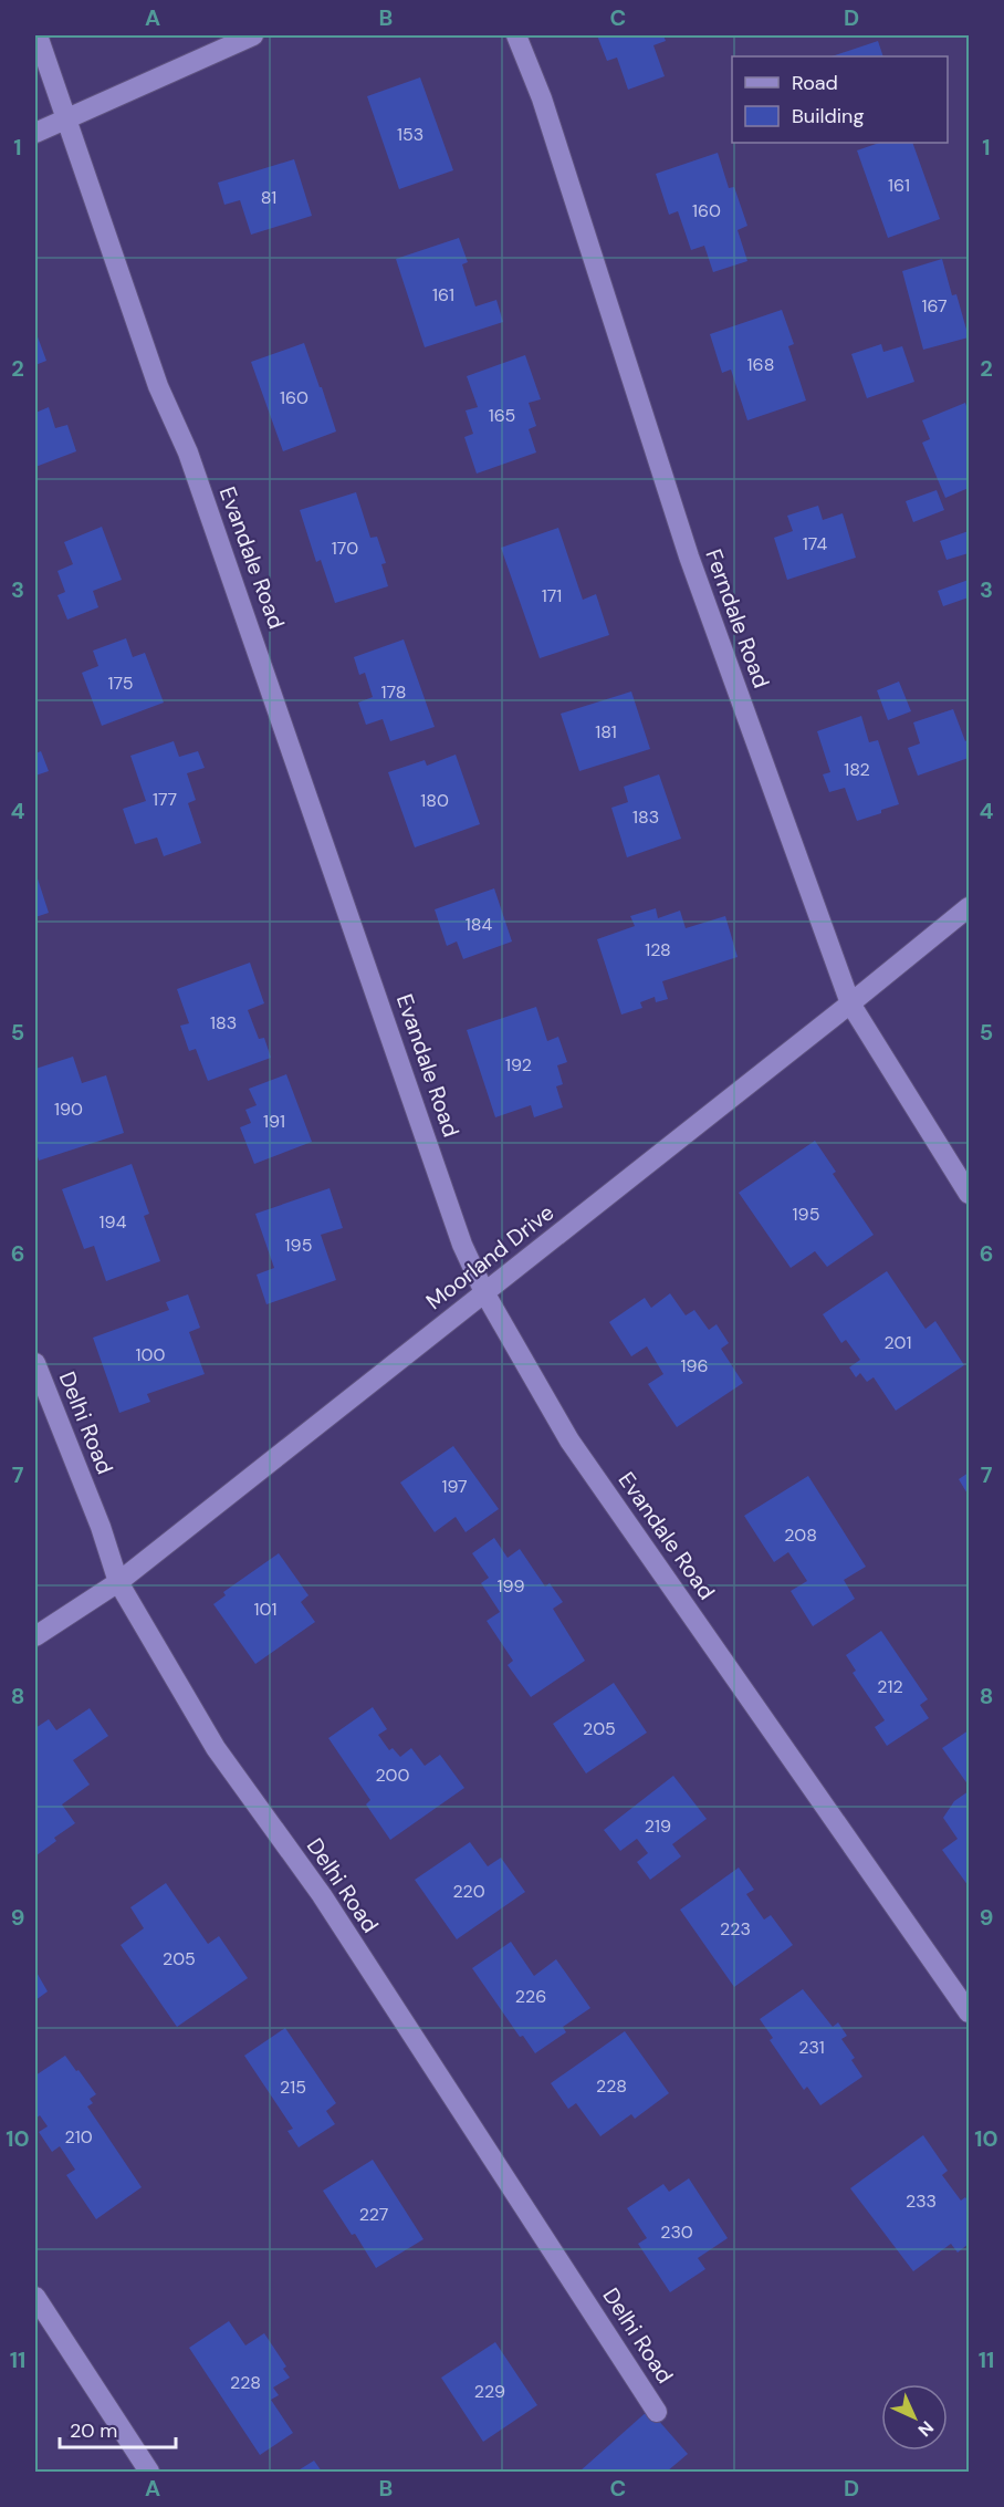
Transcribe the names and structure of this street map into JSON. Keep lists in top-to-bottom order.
{
  "streets": {
    "street": [
      "Evandale Road",
      "Ferndale Road",
      "Moorland Drive",
      "Delhi Road"
    ]
  },
  "crossings": [
    ["Evandale Road", "Moorland Drive"],
    ["Ferndale Road", "Moorland Drive"],
    ["Moorland Drive", "Delhi Road"]
  ],
  "house_numbers": [
    "153",
    "161",
    "81",
    "160",
    "161",
    "167",
    "168",
    "160",
    "165",
    "174",
    "170",
    "171",
    "175",
    "178",
    "181",
    "182",
    "177",
    "180",
    "183",
    "184",
    "128",
    "183",
    "192",
    "190",
    "191",
    "195",
    "194",
    "195",
    "201",
    "100",
    "196",
    "197",
    "208",
    "199",
    "101",
    "212",
    "205",
    "200",
    "219",
    "220",
    "223",
    "205",
    "226",
    "231",
    "228",
    "215",
    "210",
    "233",
    "227",
    "230",
    "228",
    "229"
  ],
  "legend": ["Road", "Building"],
  "scale_bar": "20 m",
  "north": "bottom right",
  "grid": {
    "columns": [
      "A",
      "B",
      "C",
      "D"
    ],
    "rows": [
      "1",
      "2",
      "3",
      "4",
      "5",
      "6",
      "7",
      "8",
      "9",
      "10",
      "11"
    ]
  }
}
